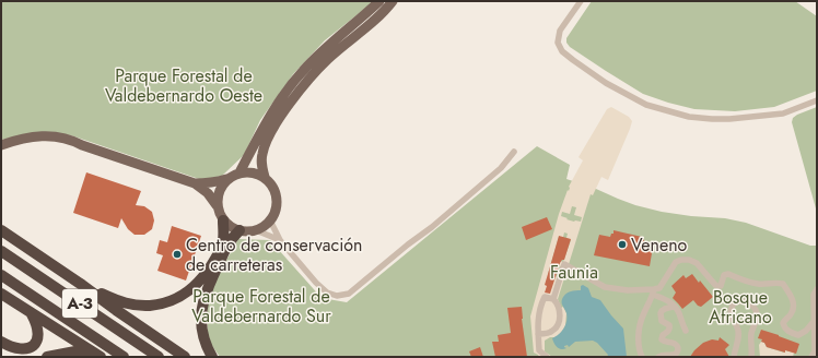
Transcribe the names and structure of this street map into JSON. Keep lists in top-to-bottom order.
{
  "streets": {
    "highway": ["A-3"]
  },
  "parks": [
    "Parque Forestal de Valdebernardo Oeste",
    "Faunia",
    "Parque Forestal de Valdebernardo Sur",
    "Bosque Africano"
  ],
  "places": ["Veneno", "Centro de conservación de carreteras"]
}
